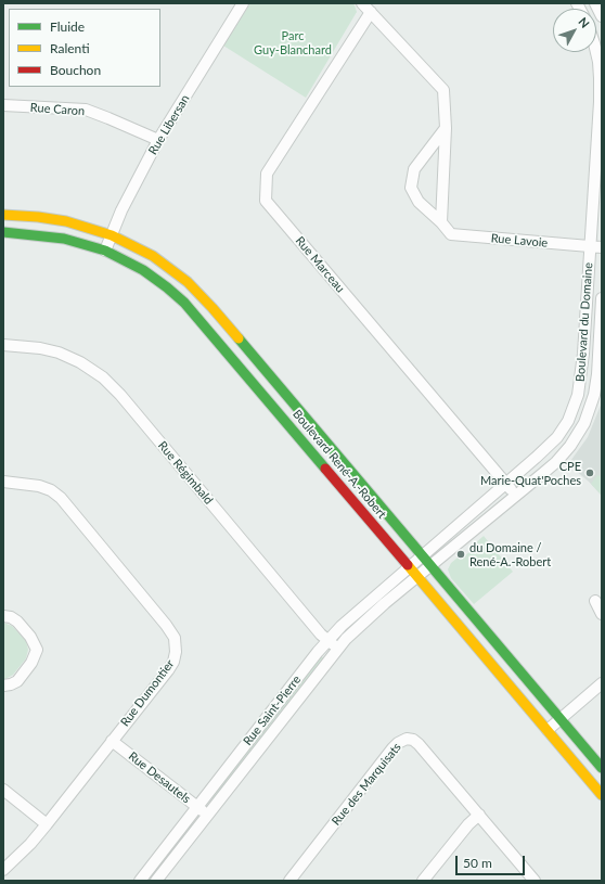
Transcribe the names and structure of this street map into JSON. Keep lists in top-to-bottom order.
{
  "streets": {
    "street": [
      "Rue Caron",
      "Rue Libersan",
      "Rue Lavoie",
      "Rue Marceau",
      "Boulevard du Domaine",
      "Boulevard René-A.-Robert",
      "Rue Régimbald",
      "Rue Dumontier",
      "Rue Saint-Pierre",
      "Rue Desautels",
      "Rue des Marquisats"
    ]
  },
  "crossings": [
    ["Rue Caron", "Rue Libersan"],
    ["Rue Libersan", "Boulevard René-A.-Robert"],
    ["Rue Lavoie", "Boulevard du Domaine"],
    ["Rue Marceau", "Boulevard du Domaine"],
    ["Boulevard du Domaine", "Boulevard René-A.-Robert"],
    ["Boulevard du Domaine", "Rue Saint-Pierre"],
    ["Boulevard René-A.-Robert", "Rue Saint-Pierre"],
    ["Rue Régimbald", "Rue Saint-Pierre"],
    ["Rue Dumontier", "Rue Desautels"],
    ["Rue Saint-Pierre", "Rue Desautels"]
  ],
  "parks": ["Parc Guy-Blanchard"],
  "places": ["CPE Marie-Quat'Poches", "du Domaine / René-A.-Robert"],
  "legend": ["Fluide", "Ralenti", "Bouchon"],
  "scale_bar": "50 m",
  "north": "top right"
}
